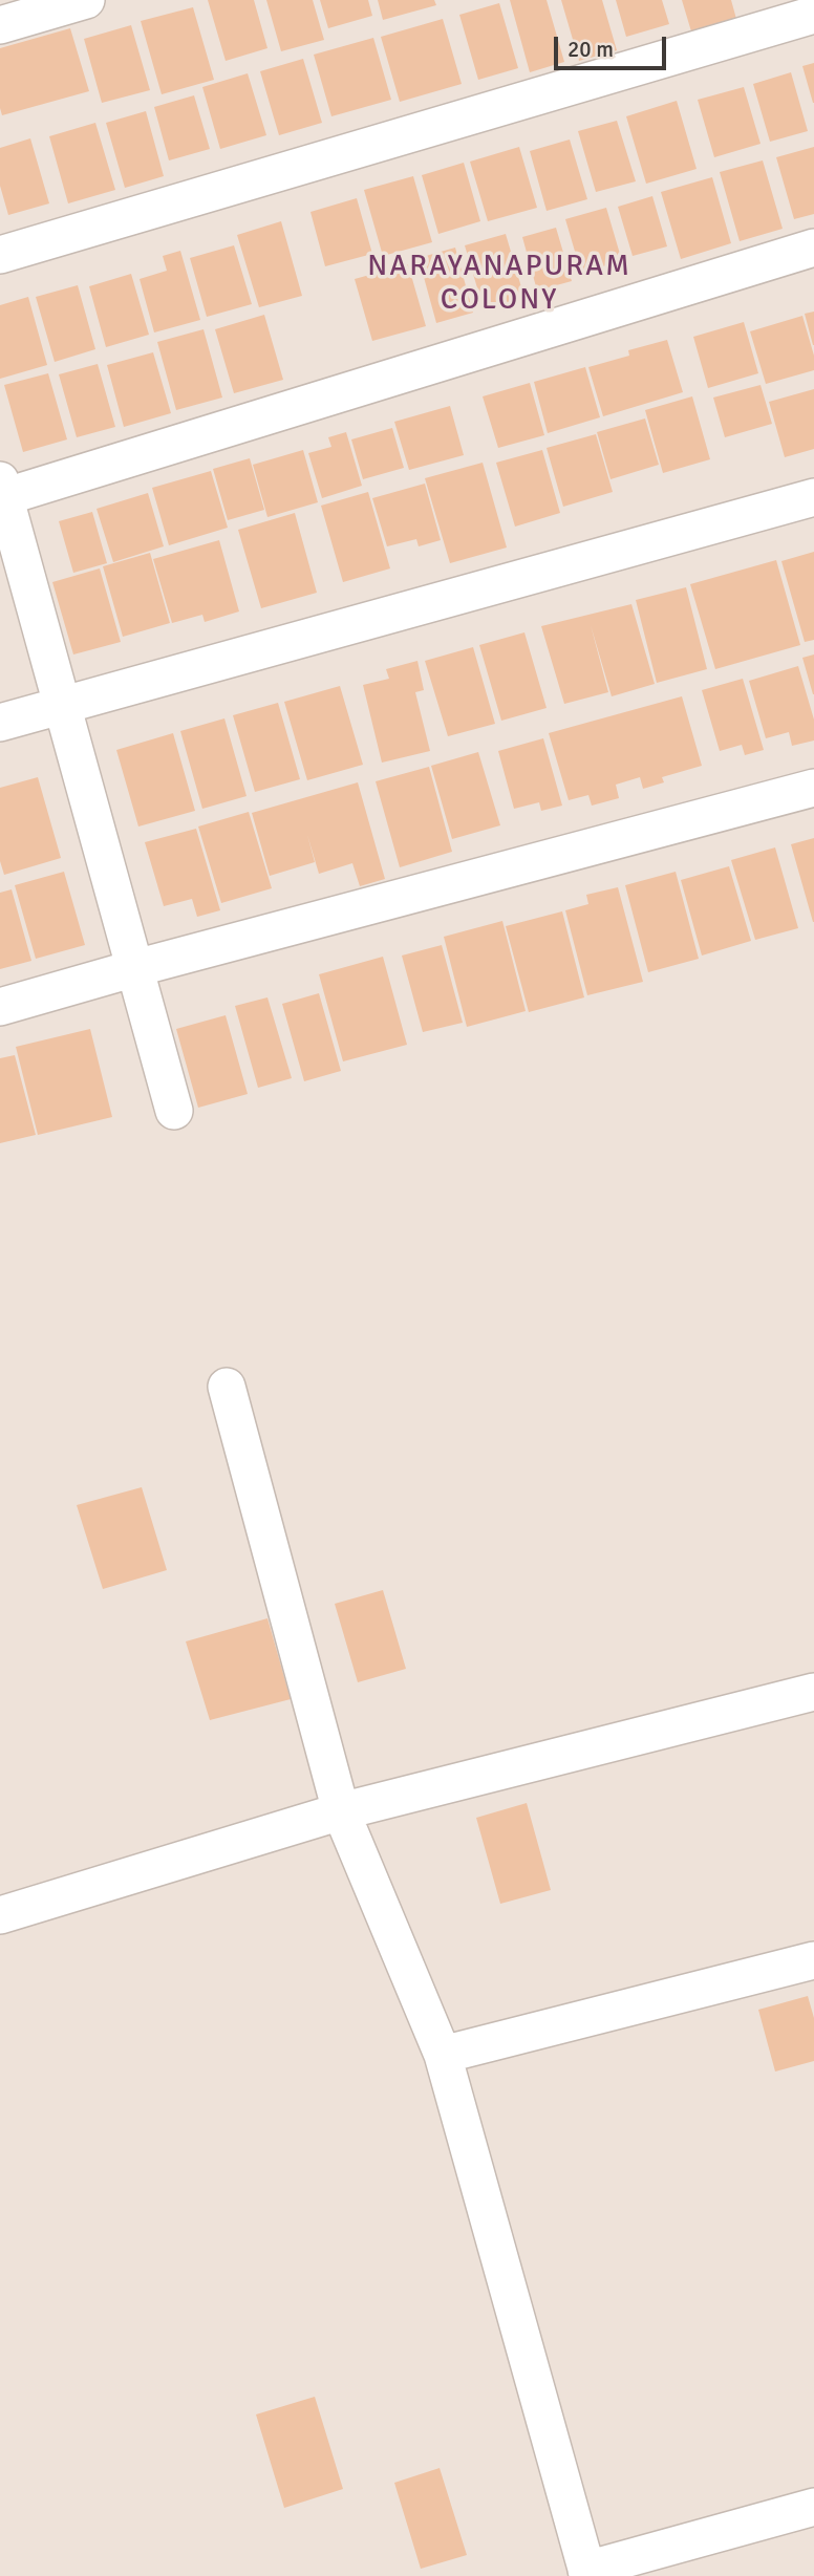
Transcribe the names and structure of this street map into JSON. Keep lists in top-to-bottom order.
{
  "districts": ["NARAYANAPURAM COLONY"],
  "scale_bar": "20 m"
}
